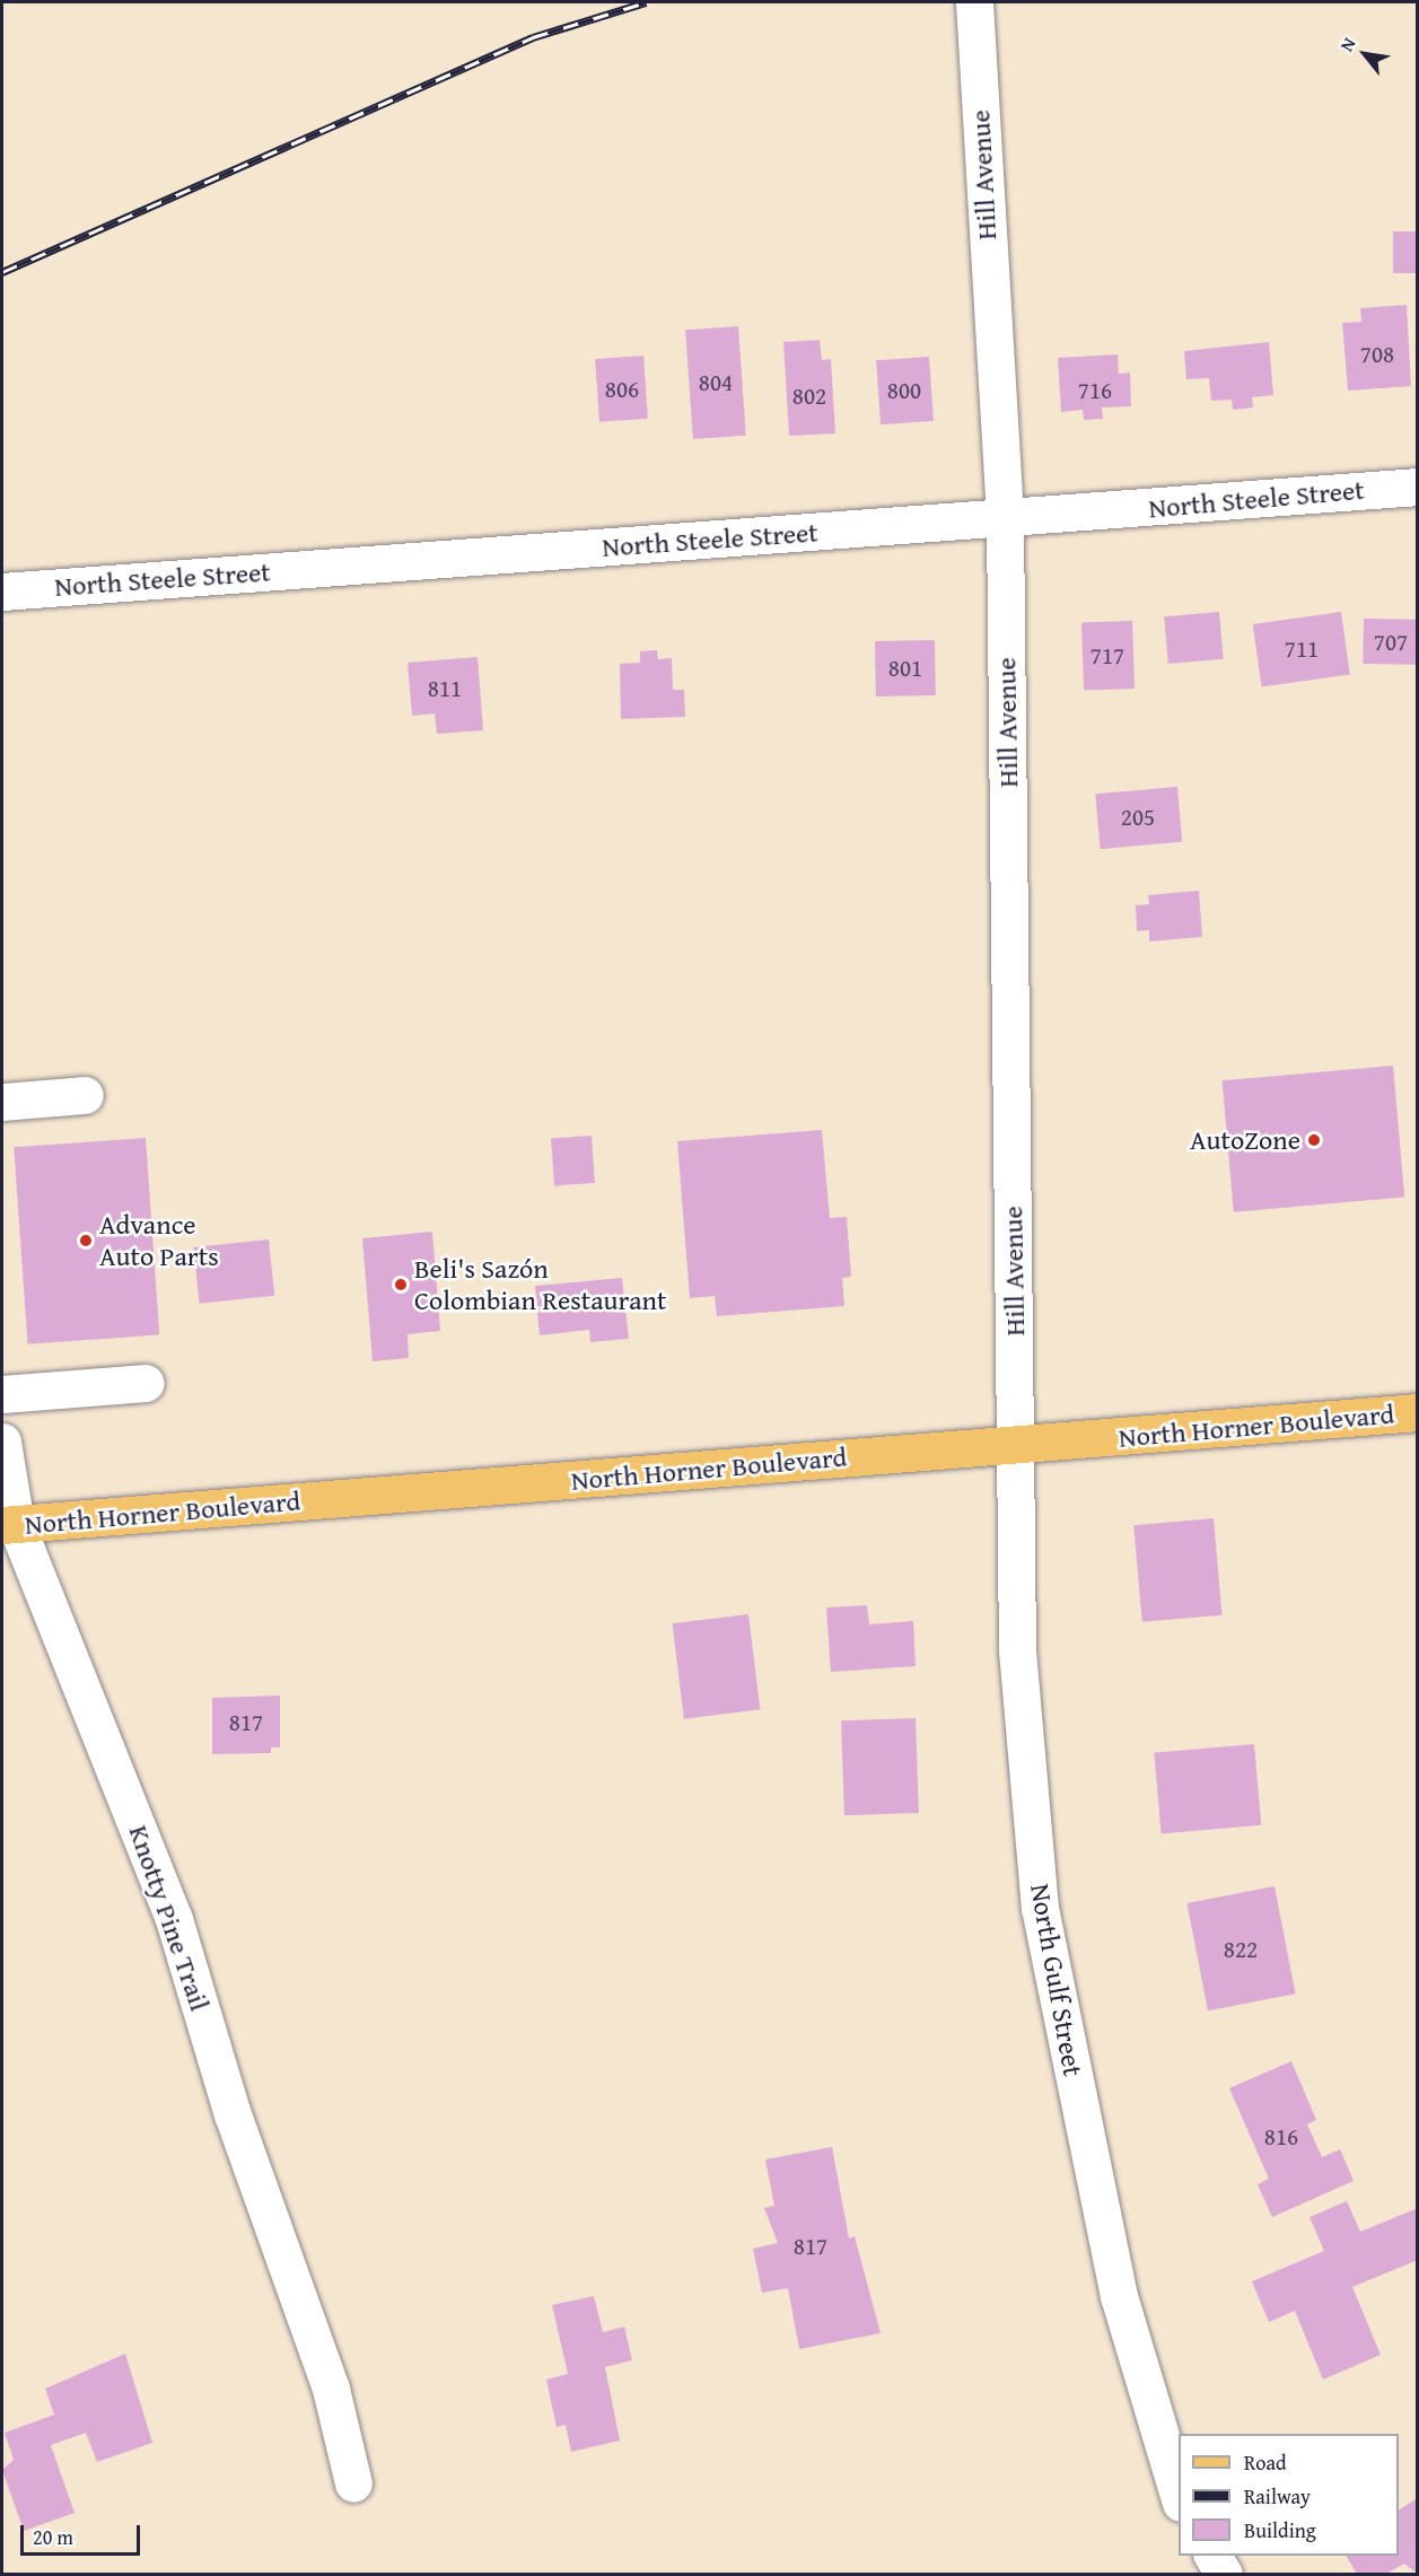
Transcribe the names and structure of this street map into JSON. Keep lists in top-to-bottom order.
{
  "streets": {
    "main road": ["North Horner Boulevard"],
    "street": [
      "Hill Avenue",
      "North Steele Street",
      "Knotty Pine Trail",
      "North Gulf Street"
    ]
  },
  "crossings": [
    ["Hill Avenue", "North Steele Street"],
    ["Hill Avenue", "North Horner Boulevard"],
    ["Hill Avenue", "North Gulf Street"],
    ["North Horner Boulevard", "Knotty Pine Trail"],
    ["North Horner Boulevard", "North Gulf Street"]
  ],
  "places": ["AutoZone", "Advance Auto Parts", "Beli's Sazón Colombian Restaurant"],
  "house_numbers": [
    "708",
    "804",
    "806",
    "800",
    "716",
    "802",
    "707",
    "711",
    "717",
    "801",
    "811",
    "205",
    "817",
    "822",
    "816",
    "817"
  ],
  "legend": ["Road", "Railway", "Building"],
  "scale_bar": "20 m",
  "north": "top left"
}
